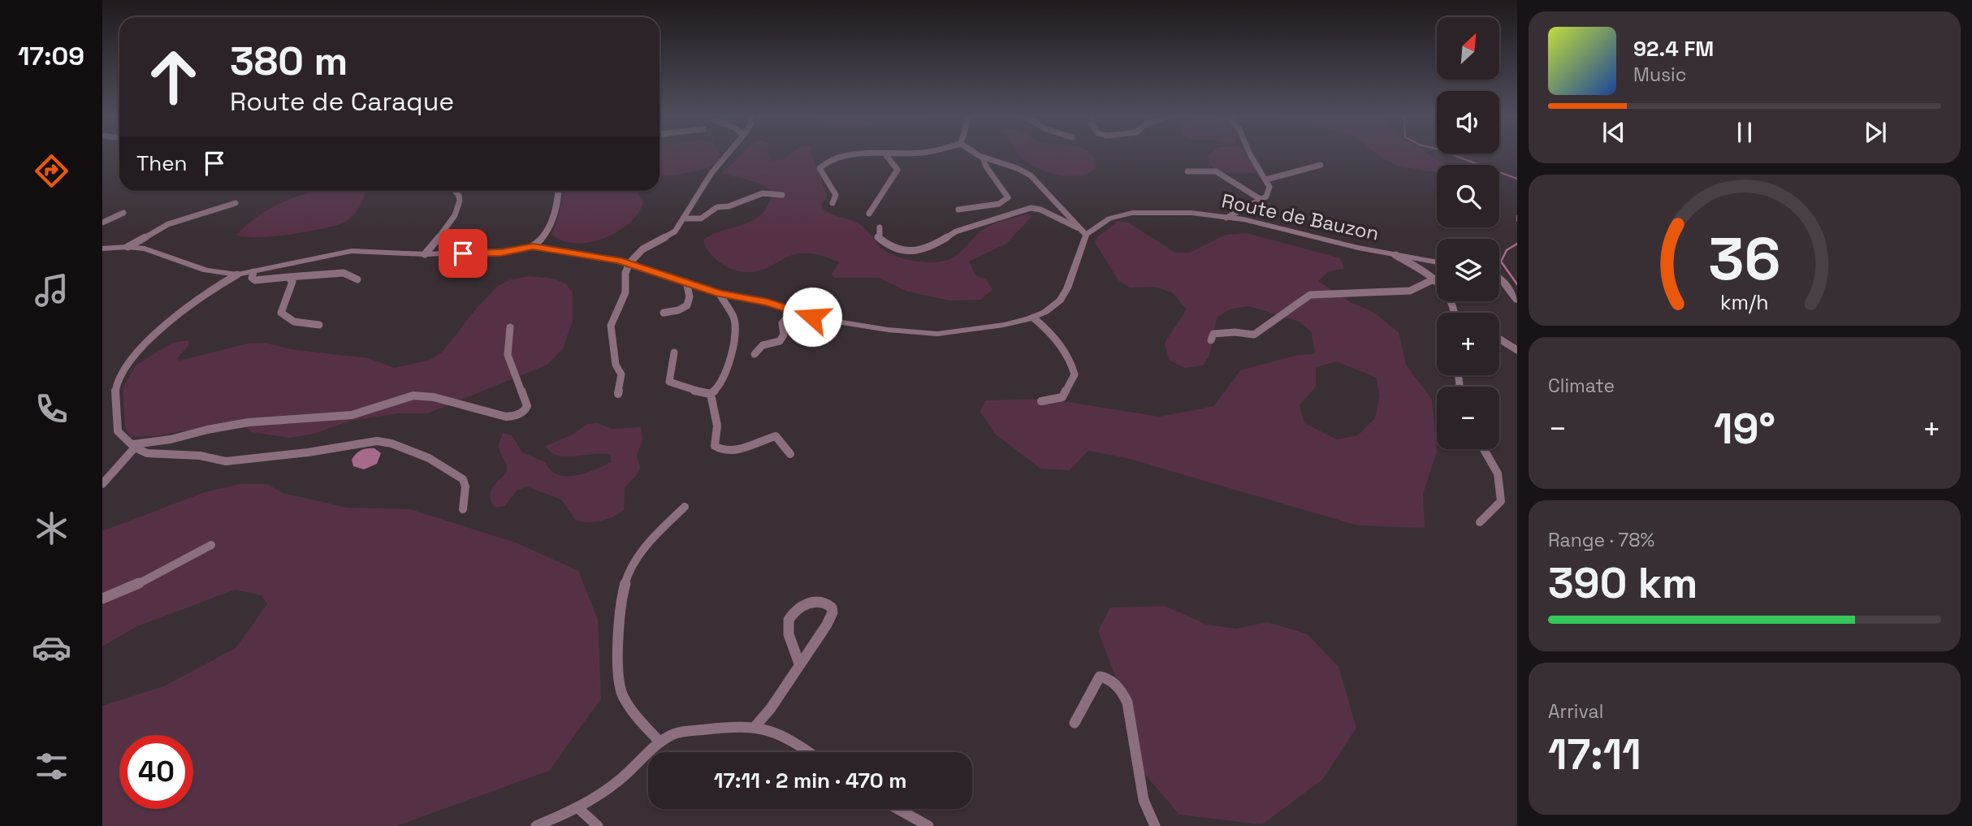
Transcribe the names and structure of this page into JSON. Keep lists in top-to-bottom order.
{
  "streets": {
    "street": ["Route de Bauzon"]
  },
  "north": "top right",
  "page": {
    "tabs": "17:09",
    "map_buttons": ["+", "−"],
    "turn": ["380 m", "Route de Caraque"],
    "song": ["92.4 FM", "Music"],
    "then": "Then",
    "tile": [
      "Climate",
      ["Range · 78%", "390 km"],
      ["Arrival", "17:11"]
    ],
    "heat": ["−", "19°", "+"],
    "limit": "40",
    "trip": "17:11 · 2 min · 470 m",
    "gauge": ["36", "km/h"]
  }
}
